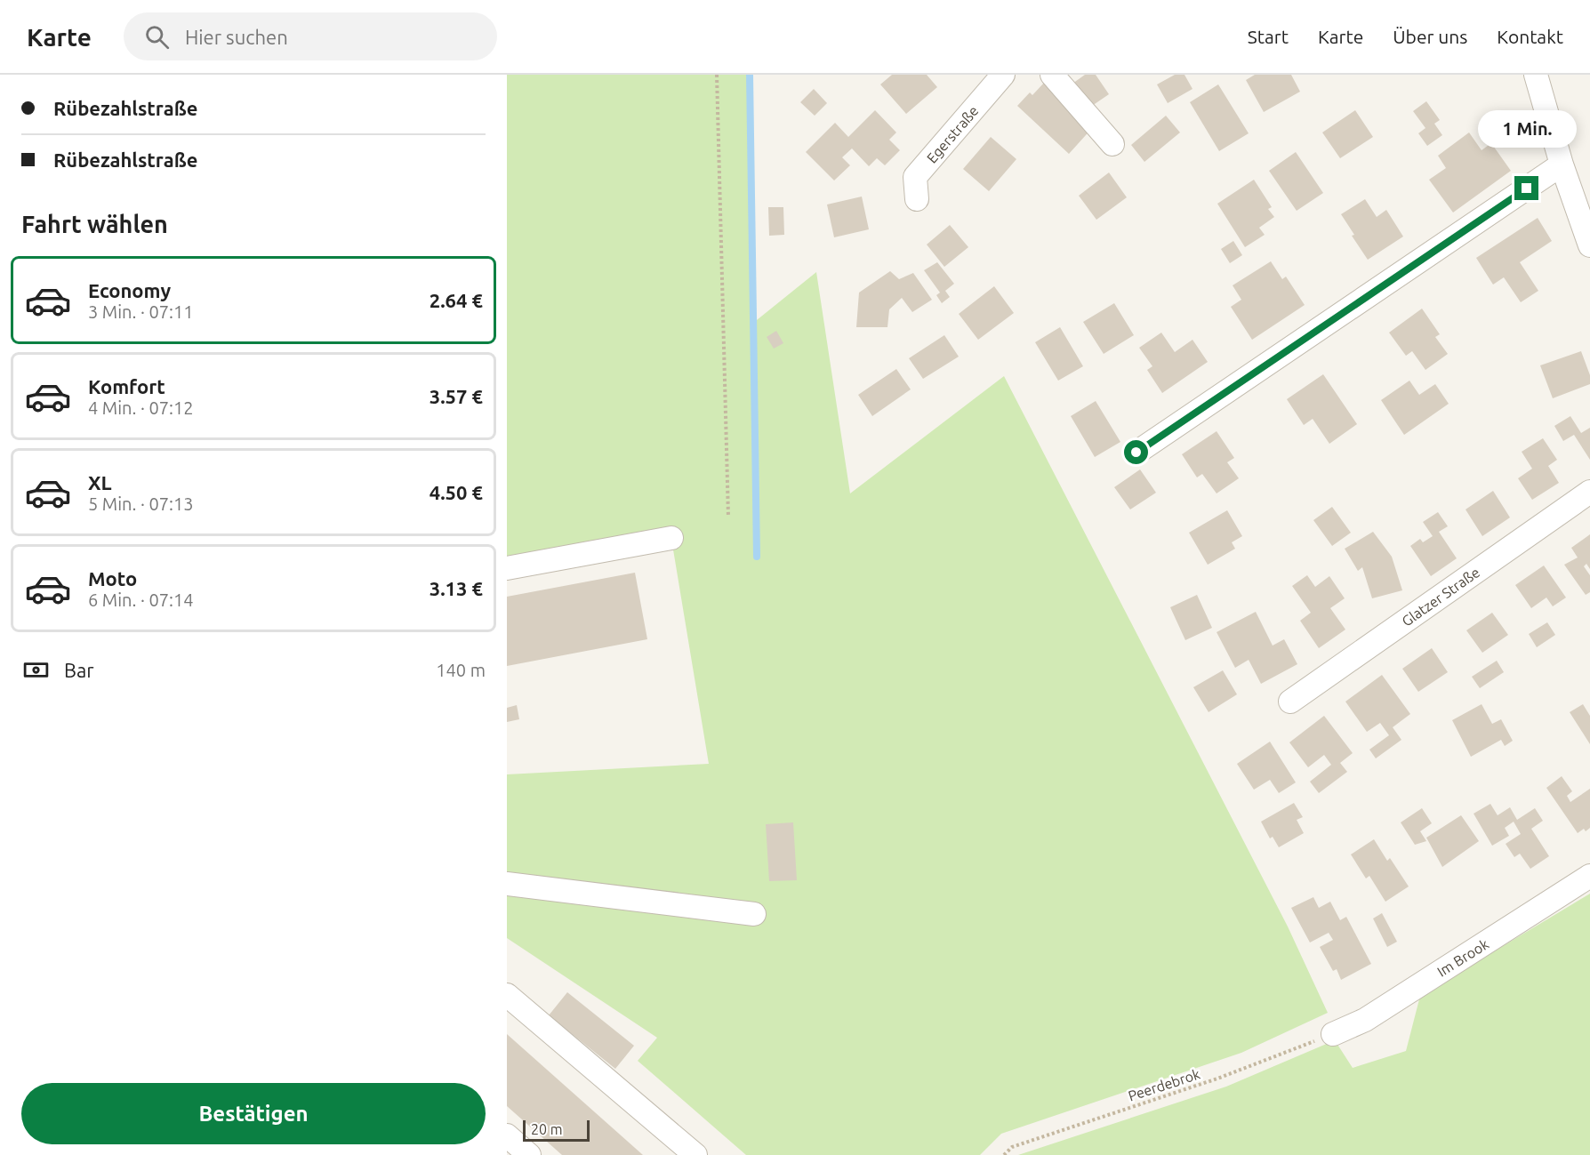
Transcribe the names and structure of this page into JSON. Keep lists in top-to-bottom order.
{
  "streets": {
    "street": ["Egerstraße", "Glatzer Straße", "Im Brook"],
    "path": ["Peerdebrok"]
  },
  "crossings": [
    ["Im Brook", "Peerdebrok"]
  ],
  "scale_bar": "20 m",
  "page": {
    "header": "Karte",
    "search": "Hier suchen",
    "nav": [
      "Start",
      "Karte",
      "Über uns",
      "Kontakt"
    ],
    "banner": ["Rübezahlstraße", "Rübezahlstraße"],
    "bubble": "1 Min.",
    "heading": "Fahrt wählen",
    "list": [
      {
        "name": "Economy",
        "note": "3 Min. · 07:11",
        "value": "2.64 €"
      },
      {
        "name": "Komfort",
        "note": "4 Min. · 07:12",
        "value": "3.57 €"
      },
      {
        "name": "XL",
        "note": "5 Min. · 07:13",
        "value": "4.50 €"
      },
      {
        "name": "Moto",
        "note": "6 Min. · 07:14",
        "value": "3.13 €"
      }
    ],
    "pay": ["Bar", "140 m"],
    "buttons": "Bestätigen",
    "scale": "20 m"
  }
}
